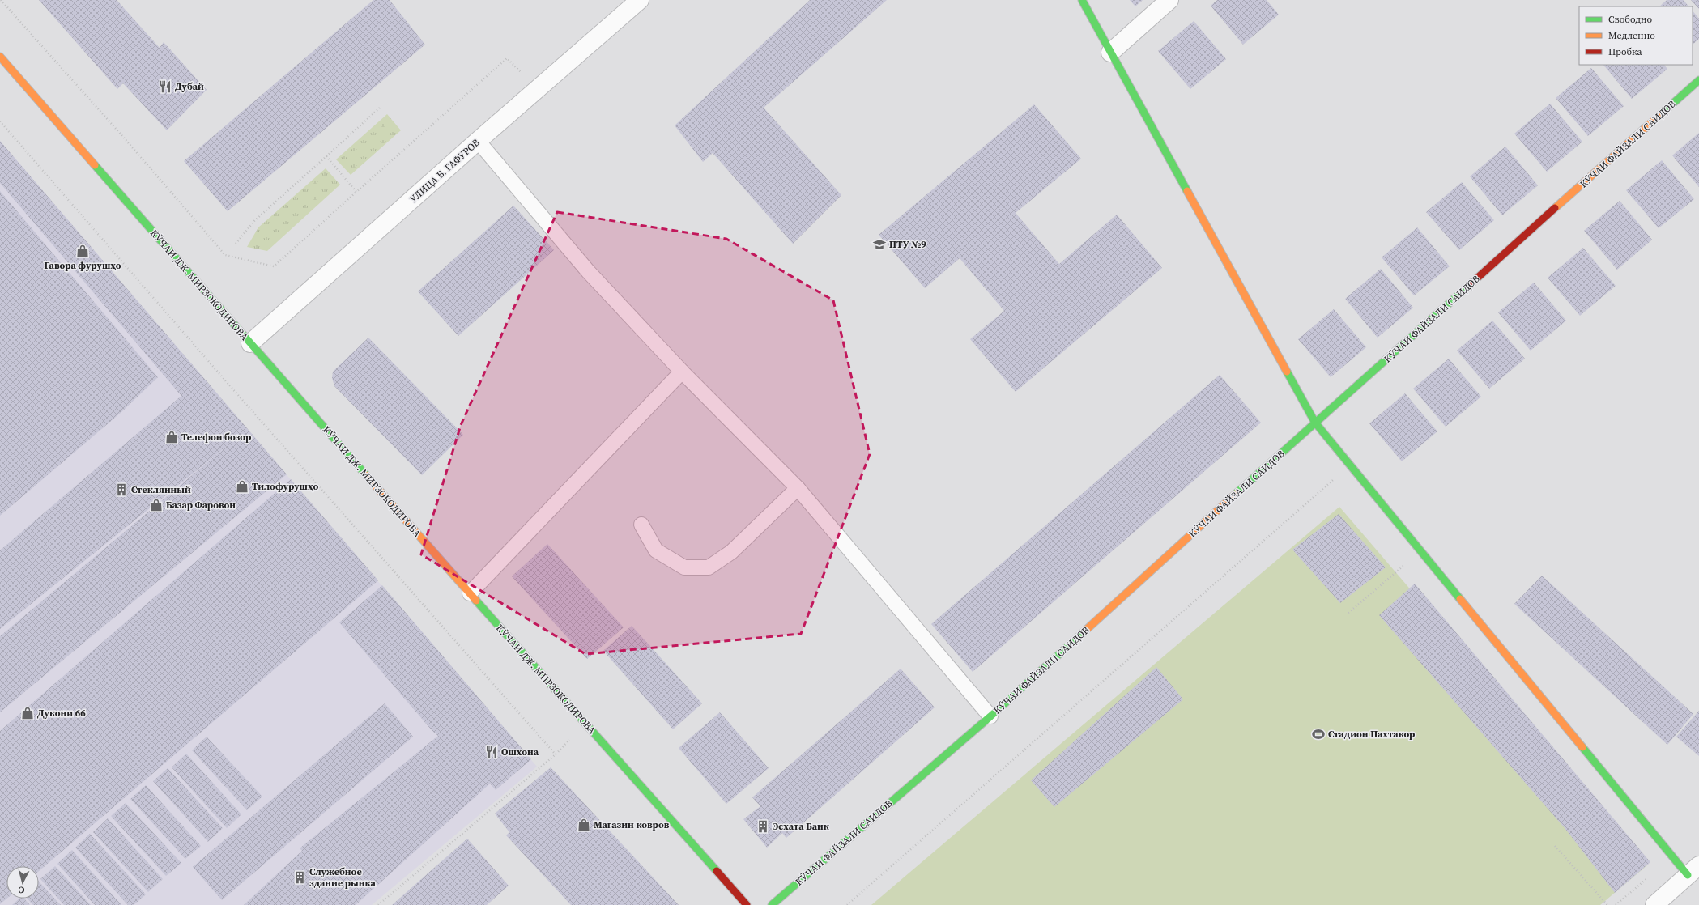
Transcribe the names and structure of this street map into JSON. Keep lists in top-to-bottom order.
{
  "streets": {
    "street": ["КӮЧАИ ФАЙЗАЛИ САИДОВ", "УЛИЦА Б. ГАФУРОВ", "КӮЧАИ ДЖ. МИРЗОКОДИРОВА"]
  },
  "crossings": [
    ["УЛИЦА Б. ГАФУРОВ", "КӮЧАИ ДЖ. МИРЗОКОДИРОВА"]
  ],
  "places": {
    "restaurant": ["Дубай", "Ошхона"],
    "school or university": ["ПТУ №9"],
    "shop": [
      "Гавора фурушҳо",
      "Телефон бозор",
      "Тилофурушҳо",
      "Базар Фаровон",
      "Дукони 66",
      "Магазин ковров"
    ],
    "building": ["Стеклянный", "Эсхата Банк", "Служебное здание рынка"],
    "sports": ["Стадион Пахтакор"]
  },
  "legend": ["Свободно", "Медленно", "Пробка"],
  "north": "bottom"
}
